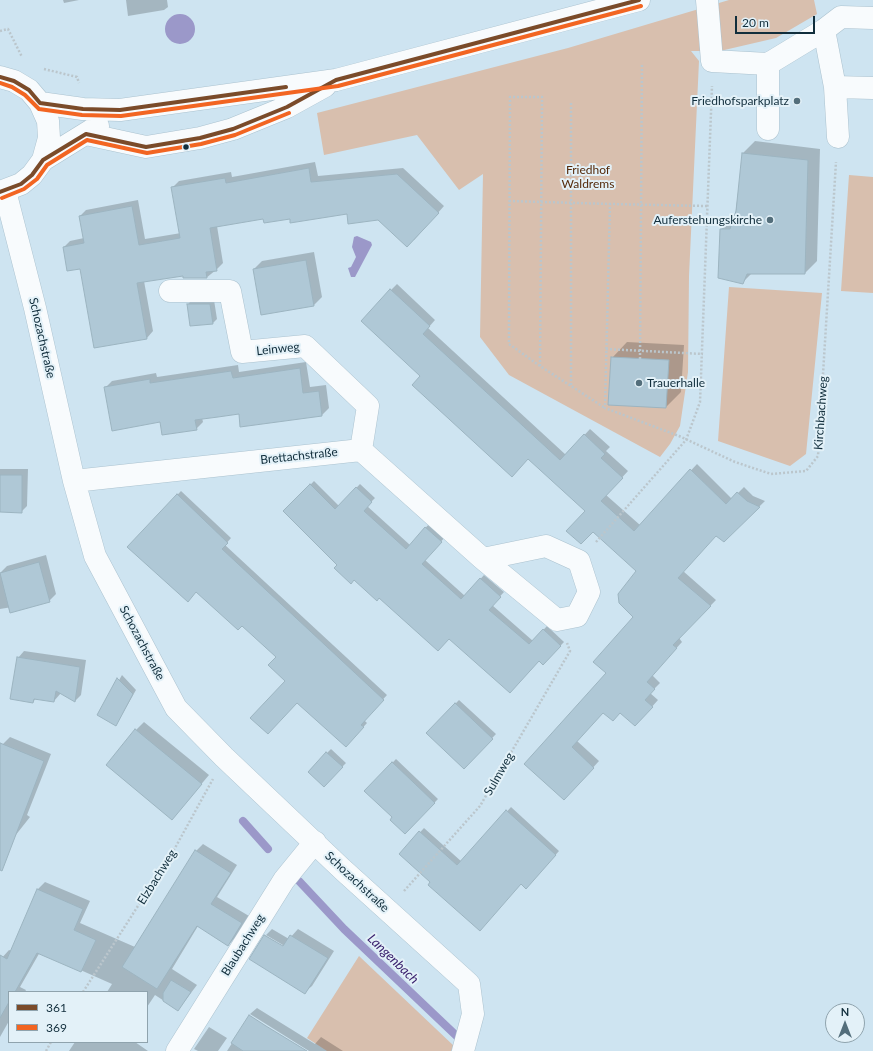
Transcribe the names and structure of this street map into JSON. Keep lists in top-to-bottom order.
{
  "streets": {
    "street": [
      "Schozachstraße",
      "Leinweg",
      "Brettachstraße",
      "Blaubachweg"
    ],
    "path": ["Kirchbachweg", "Sulmweg", "Elzbachweg"]
  },
  "crossings": [
    ["Schozachstraße", "Brettachstraße"],
    ["Schozachstraße", "Sulmweg"],
    ["Schozachstraße", "Elzbachweg"],
    ["Schozachstraße", "Blaubachweg"],
    ["Leinweg", "Brettachstraße"]
  ],
  "water": ["Langenbach"],
  "parks": ["Friedhof Waldrems"],
  "places": ["Friedhofsparkplatz", "Auferstehungskirche", "Trauerhalle"],
  "lines": ["transit line 361", "transit line 369"],
  "legend": ["361", "369"],
  "scale_bar": "20 m",
  "north": "top"
}
